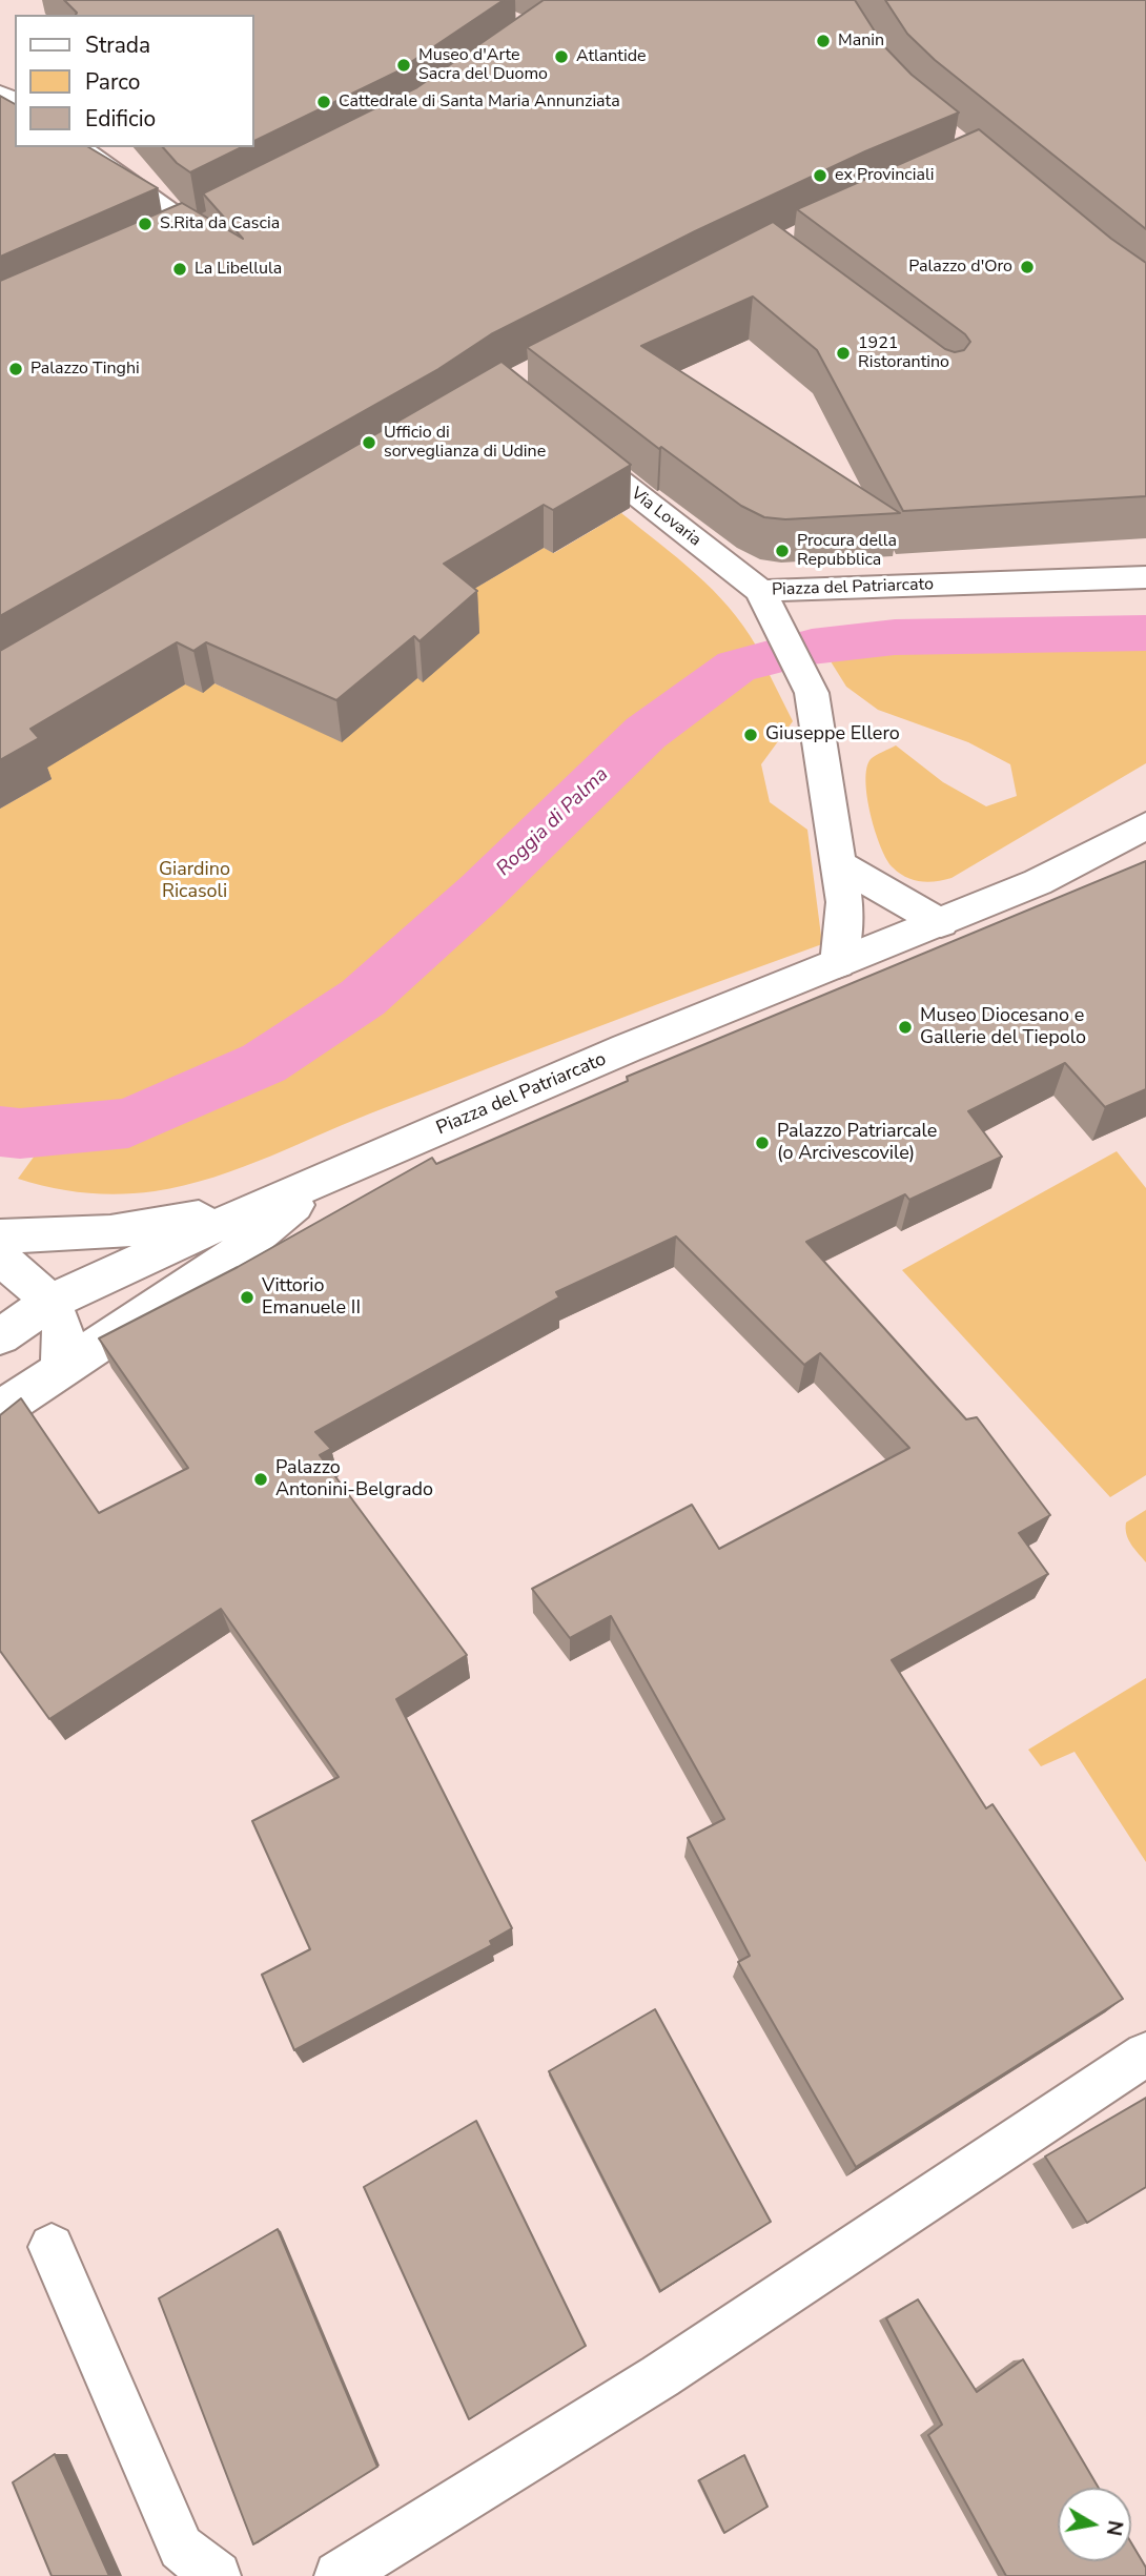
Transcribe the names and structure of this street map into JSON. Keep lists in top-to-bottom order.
{
  "streets": {
    "street": ["Via Lovaria", "Piazza del Patriarcato"]
  },
  "crossings": [
    ["Via Lovaria", "Piazza del Patriarcato"]
  ],
  "water": ["Roggia di Palma"],
  "parks": ["Giardino Ricasoli"],
  "places": [
    "Manin",
    "Atlantide",
    "Museo d'Arte Sacra del Duomo",
    "Cattedrale di Santa Maria Annunziata",
    "ex Provinciali",
    "S.Rita da Cascia",
    "Palazzo d'Oro",
    "La Libellula",
    "1921 Ristorantino",
    "Palazzo Tinghi",
    "Ufficio di sorveglianza di Udine",
    "Procura della Repubblica",
    "Giuseppe Ellero",
    "Museo Diocesano e Gallerie del Tiepolo",
    "Palazzo Patriarcale (o Arcivescovile)",
    "Vittorio Emanuele II",
    "Palazzo Antonini-Belgrado"
  ],
  "legend": ["Strada", "Parco", "Edificio"],
  "north": "right"
}
